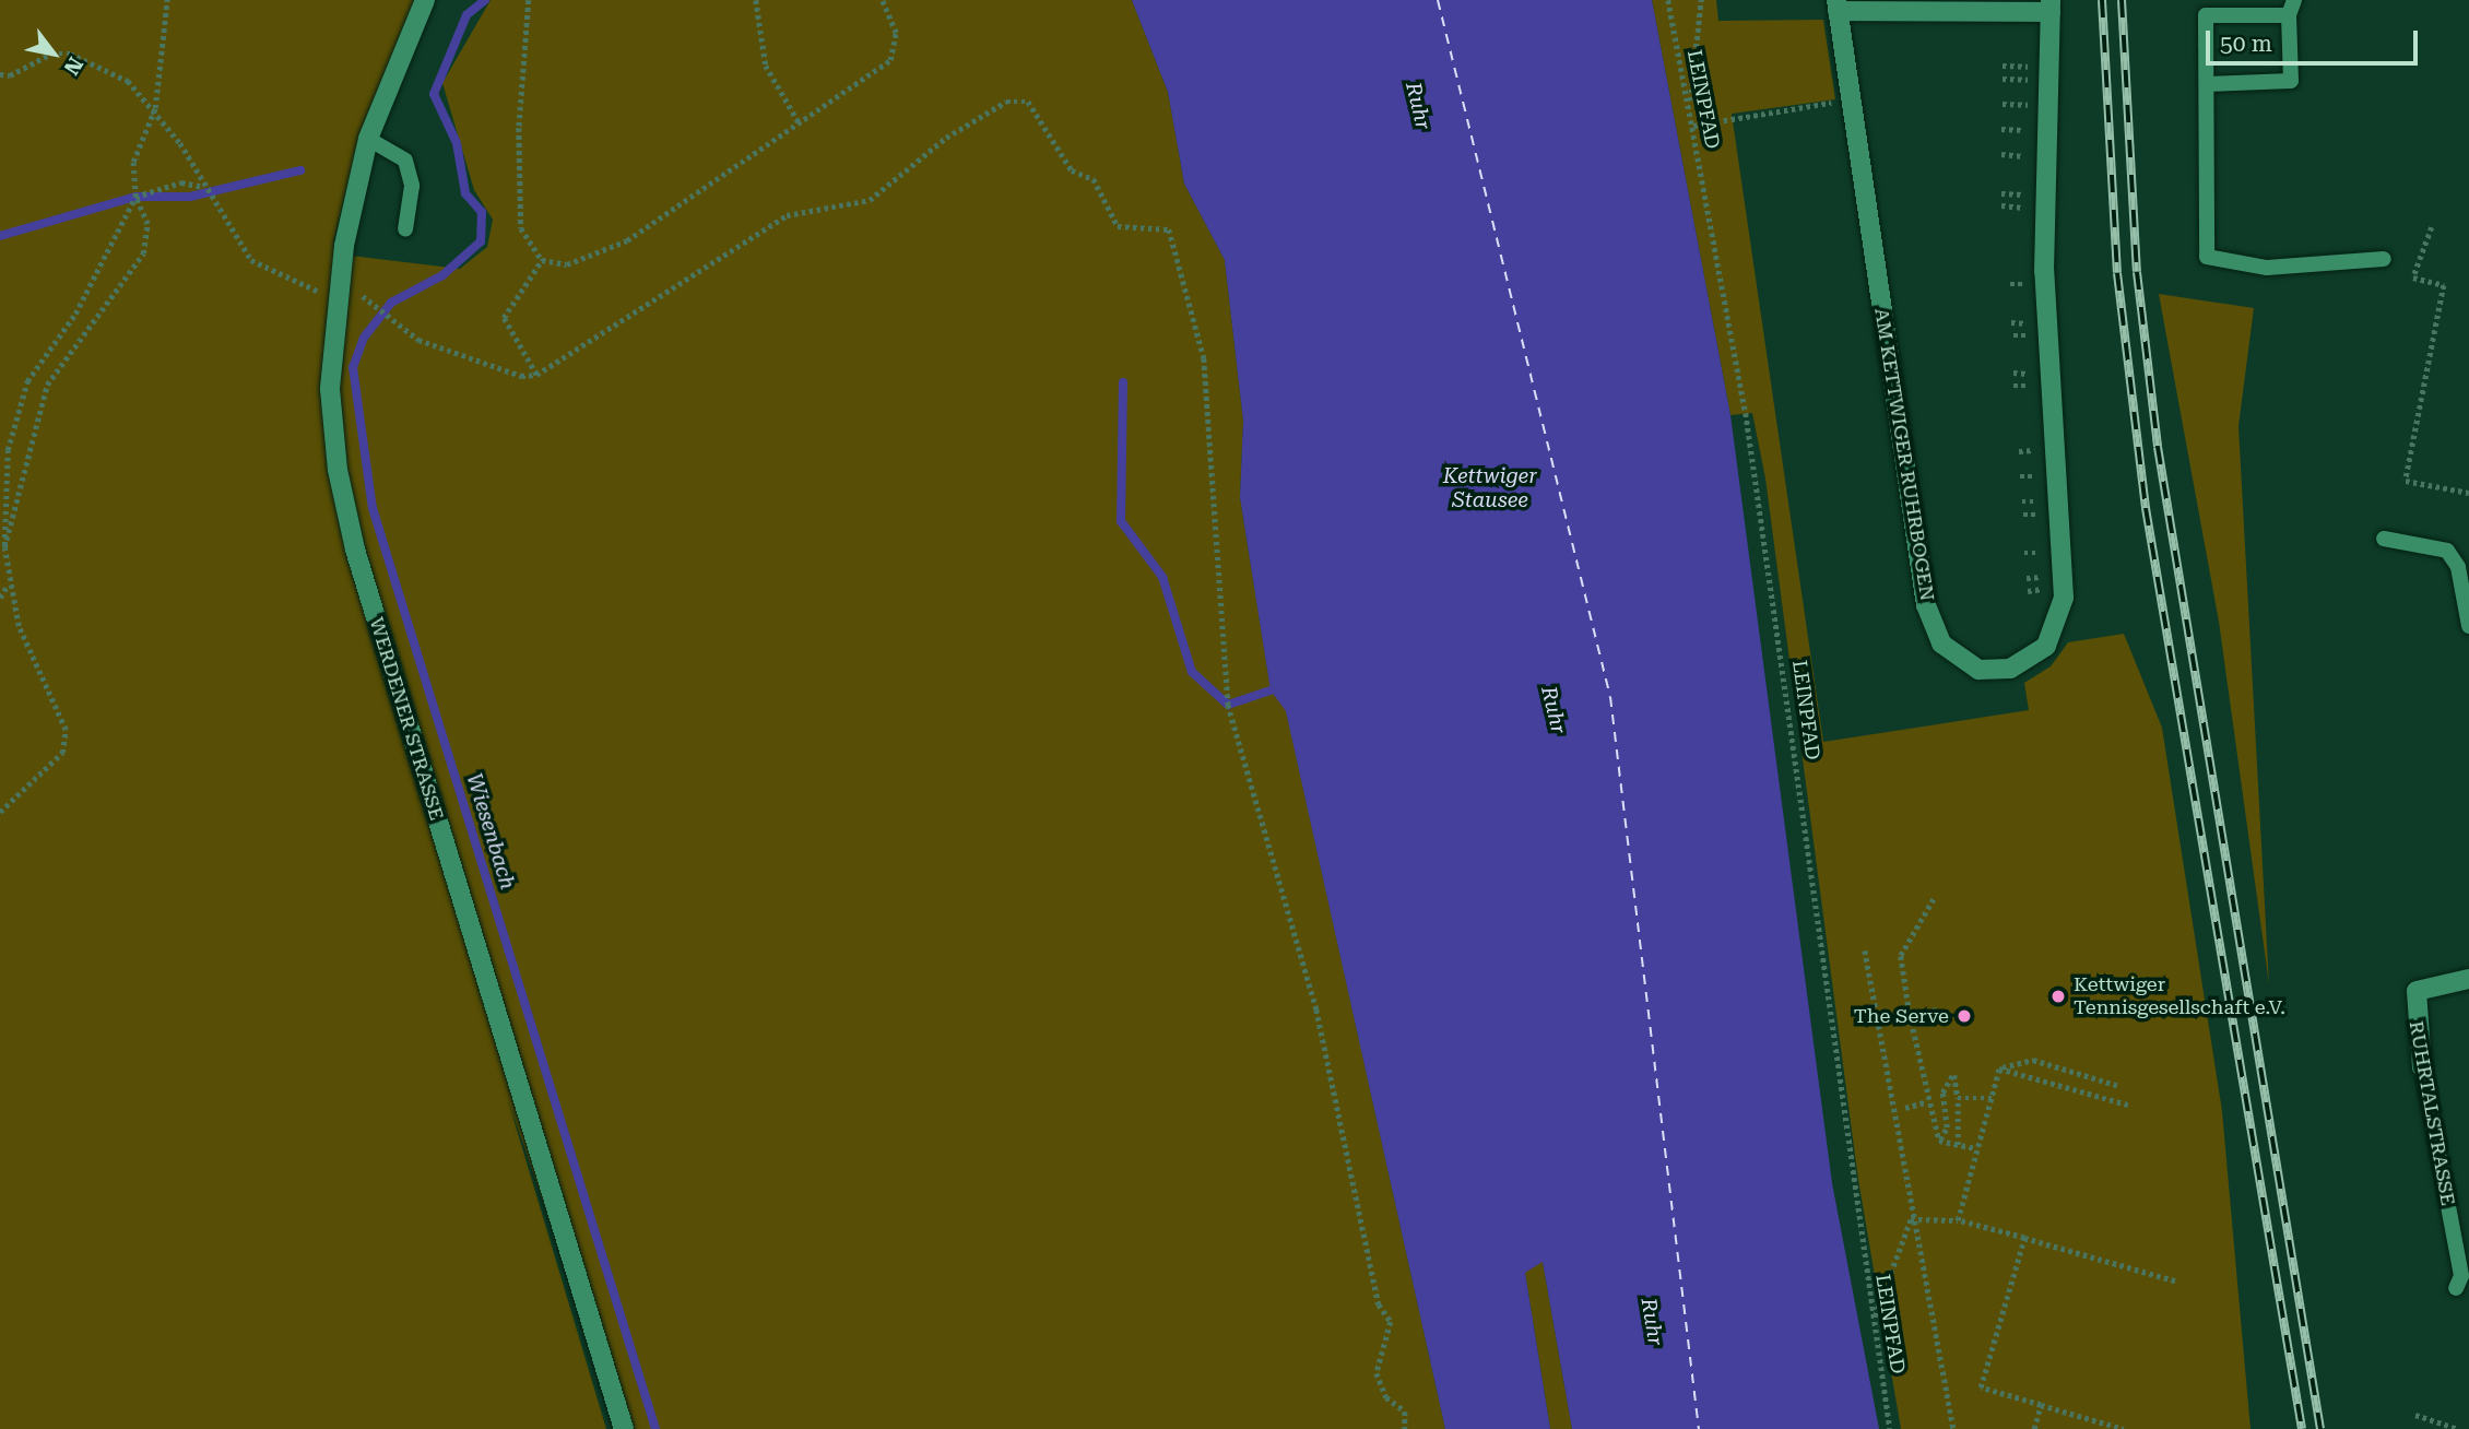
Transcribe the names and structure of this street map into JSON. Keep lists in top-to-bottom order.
{
  "streets": {
    "street": ["AM KETTWIGER RUHRBOGEN", "WERDENER STRASSE", "RUHRTALSTRASSE"],
    "path": ["LEINPFAD"]
  },
  "water": ["Ruhr", "Kettwiger Stausee", "Wiesenbach"],
  "places": ["Kettwiger Tennisgesellschaft e.V.", "The Serve"],
  "scale_bar": "50 m",
  "north": "bottom right"
}
